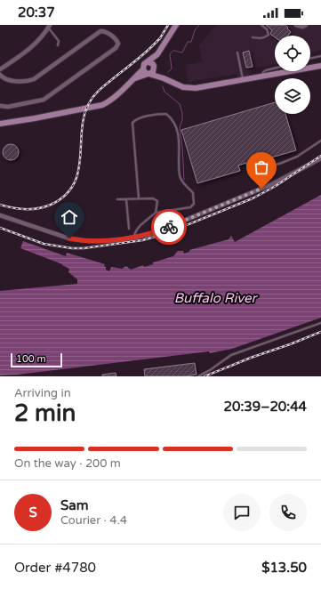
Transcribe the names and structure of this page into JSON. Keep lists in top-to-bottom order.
{
  "water": ["Buffalo River"],
  "scale_bar": "100 m",
  "page": {
    "status": "20:37",
    "scale": "100 m",
    "heading": ["2 min", "Arriving in", "20:39–20:44"],
    "panel": [
      "Sam",
      "Courier · 4.4",
      "Order #4780",
      "$13.50"
    ],
    "bar": "On the way · 200 m",
    "round": "S"
  }
}
